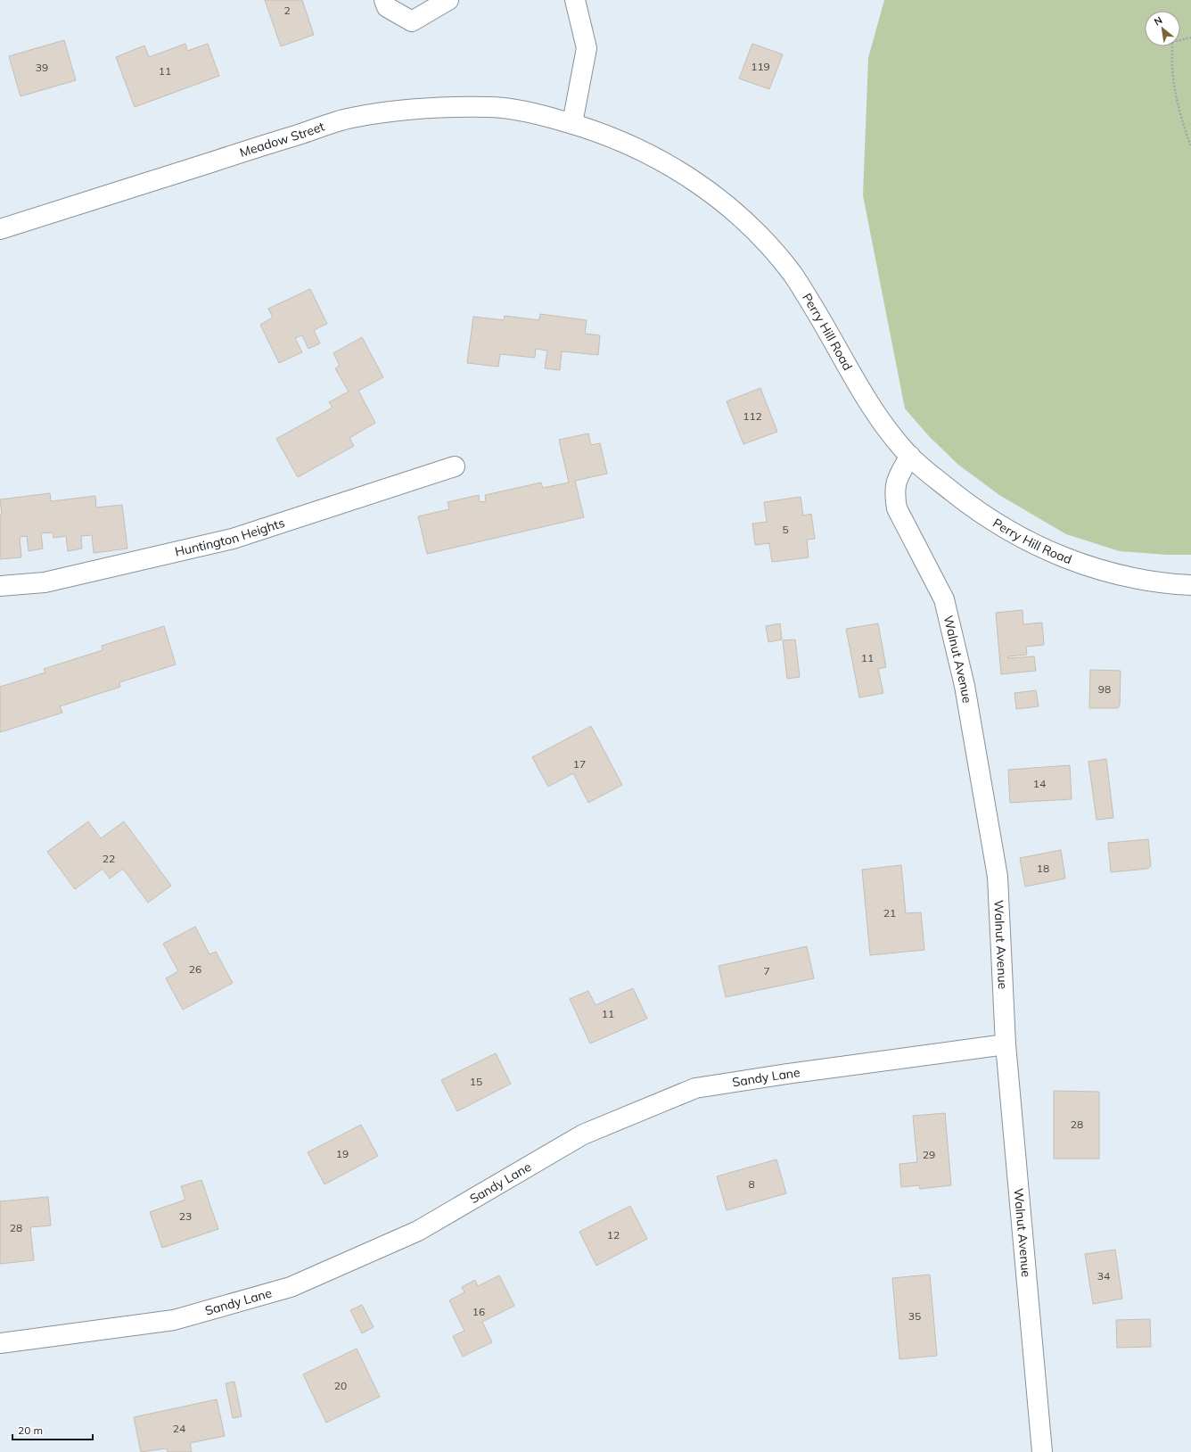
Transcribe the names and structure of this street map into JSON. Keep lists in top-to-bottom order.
{
  "streets": {
    "street": [
      "Meadow Street",
      "Perry Hill Road",
      "Huntington Heights",
      "Walnut Avenue",
      "Sandy Lane"
    ]
  },
  "crossings": [
    ["Meadow Street", "Perry Hill Road"],
    ["Perry Hill Road", "Walnut Avenue"],
    ["Walnut Avenue", "Sandy Lane"]
  ],
  "house_numbers": [
    "2",
    "119",
    "39",
    "11",
    "112",
    "5",
    "11",
    "98",
    "17",
    "14",
    "22",
    "18",
    "21",
    "26",
    "7",
    "11",
    "15",
    "28",
    "19",
    "29",
    "8",
    "23",
    "28",
    "12",
    "34",
    "16",
    "35",
    "20",
    "24"
  ],
  "scale_bar": "20 m",
  "north": "top left"
}
